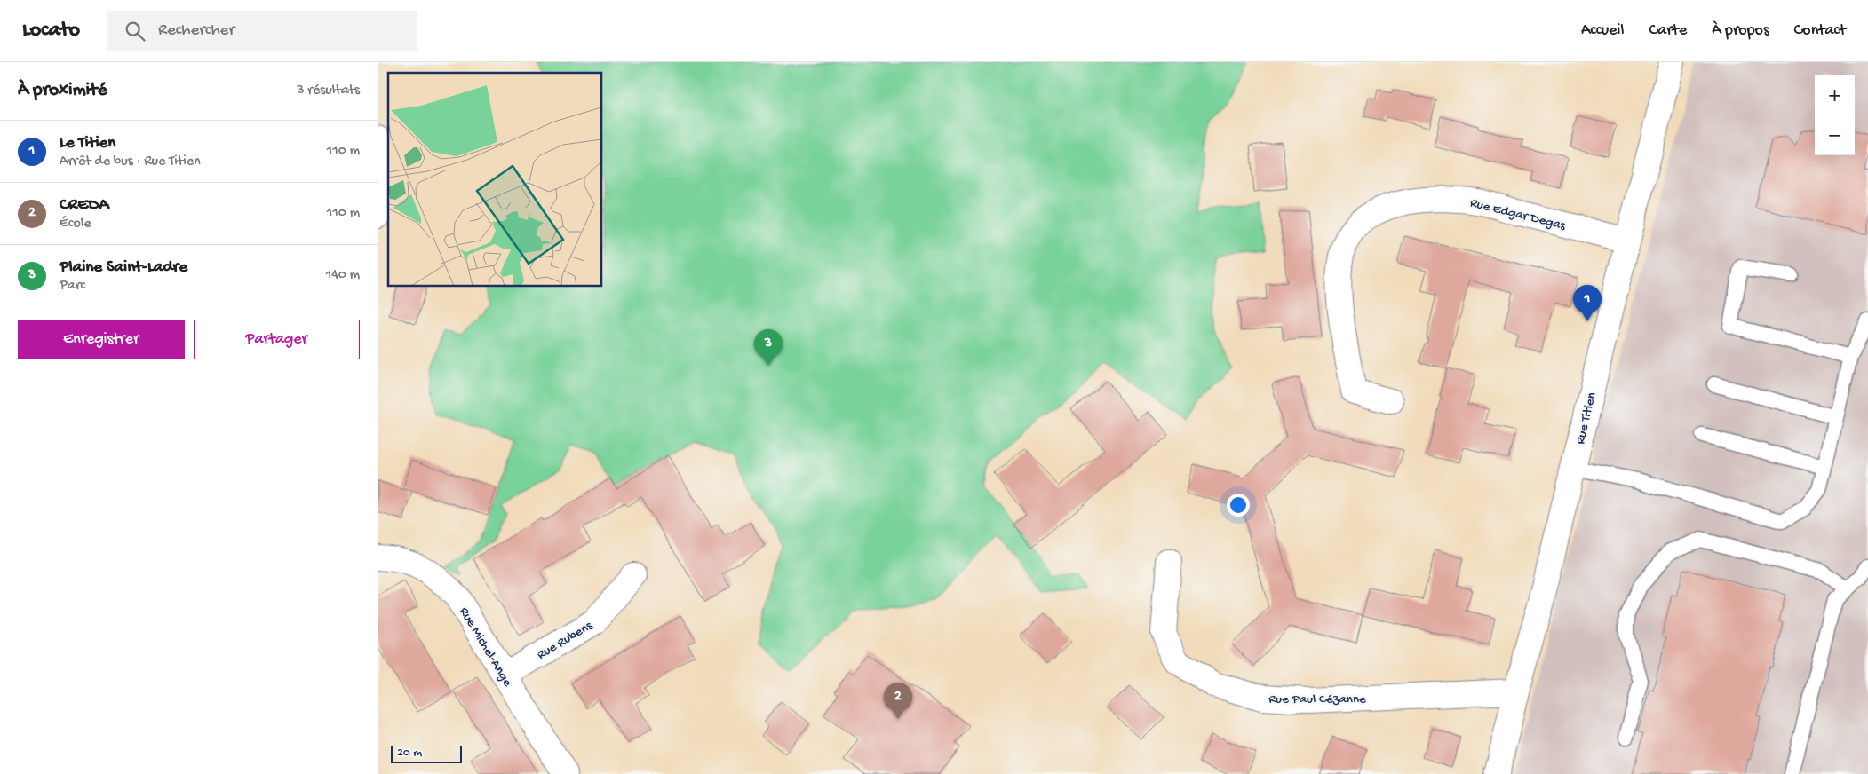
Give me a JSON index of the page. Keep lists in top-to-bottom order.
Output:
{
  "streets": {
    "street": [
      "Rue Edgar Degas",
      "Rue Titien",
      "Rue Rubens",
      "Rue Michel-Ange",
      "Rue Paul Cézanne"
    ]
  },
  "crossings": [
    ["Rue Edgar Degas", "Rue Titien"],
    ["Rue Titien", "Rue Paul Cézanne"],
    ["Rue Rubens", "Rue Michel-Ange"]
  ],
  "scale_bar": "20 m",
  "page": {
    "header": "Locato",
    "search": "Rechercher",
    "nav": [
      "Accueil",
      "Carte",
      "À propos",
      "Contact"
    ],
    "heading": ["À proximité", "3 résultats"],
    "map_buttons": ["+", "−"],
    "list": [
      {
        "mark": "1",
        "name": "Le Titien",
        "note": "Arrêt de bus · Rue Titien",
        "value": "110 m"
      },
      {
        "mark": "2",
        "name": "CREDA",
        "note": "École",
        "value": "110 m"
      },
      {
        "mark": "3",
        "name": "Plaine Saint-Ladre",
        "note": "Parc",
        "value": "140 m"
      }
    ],
    "pins": ["1", "3", "2"],
    "buttons": ["Enregistrer", "Partager"],
    "scale": "20 m"
  }
}
